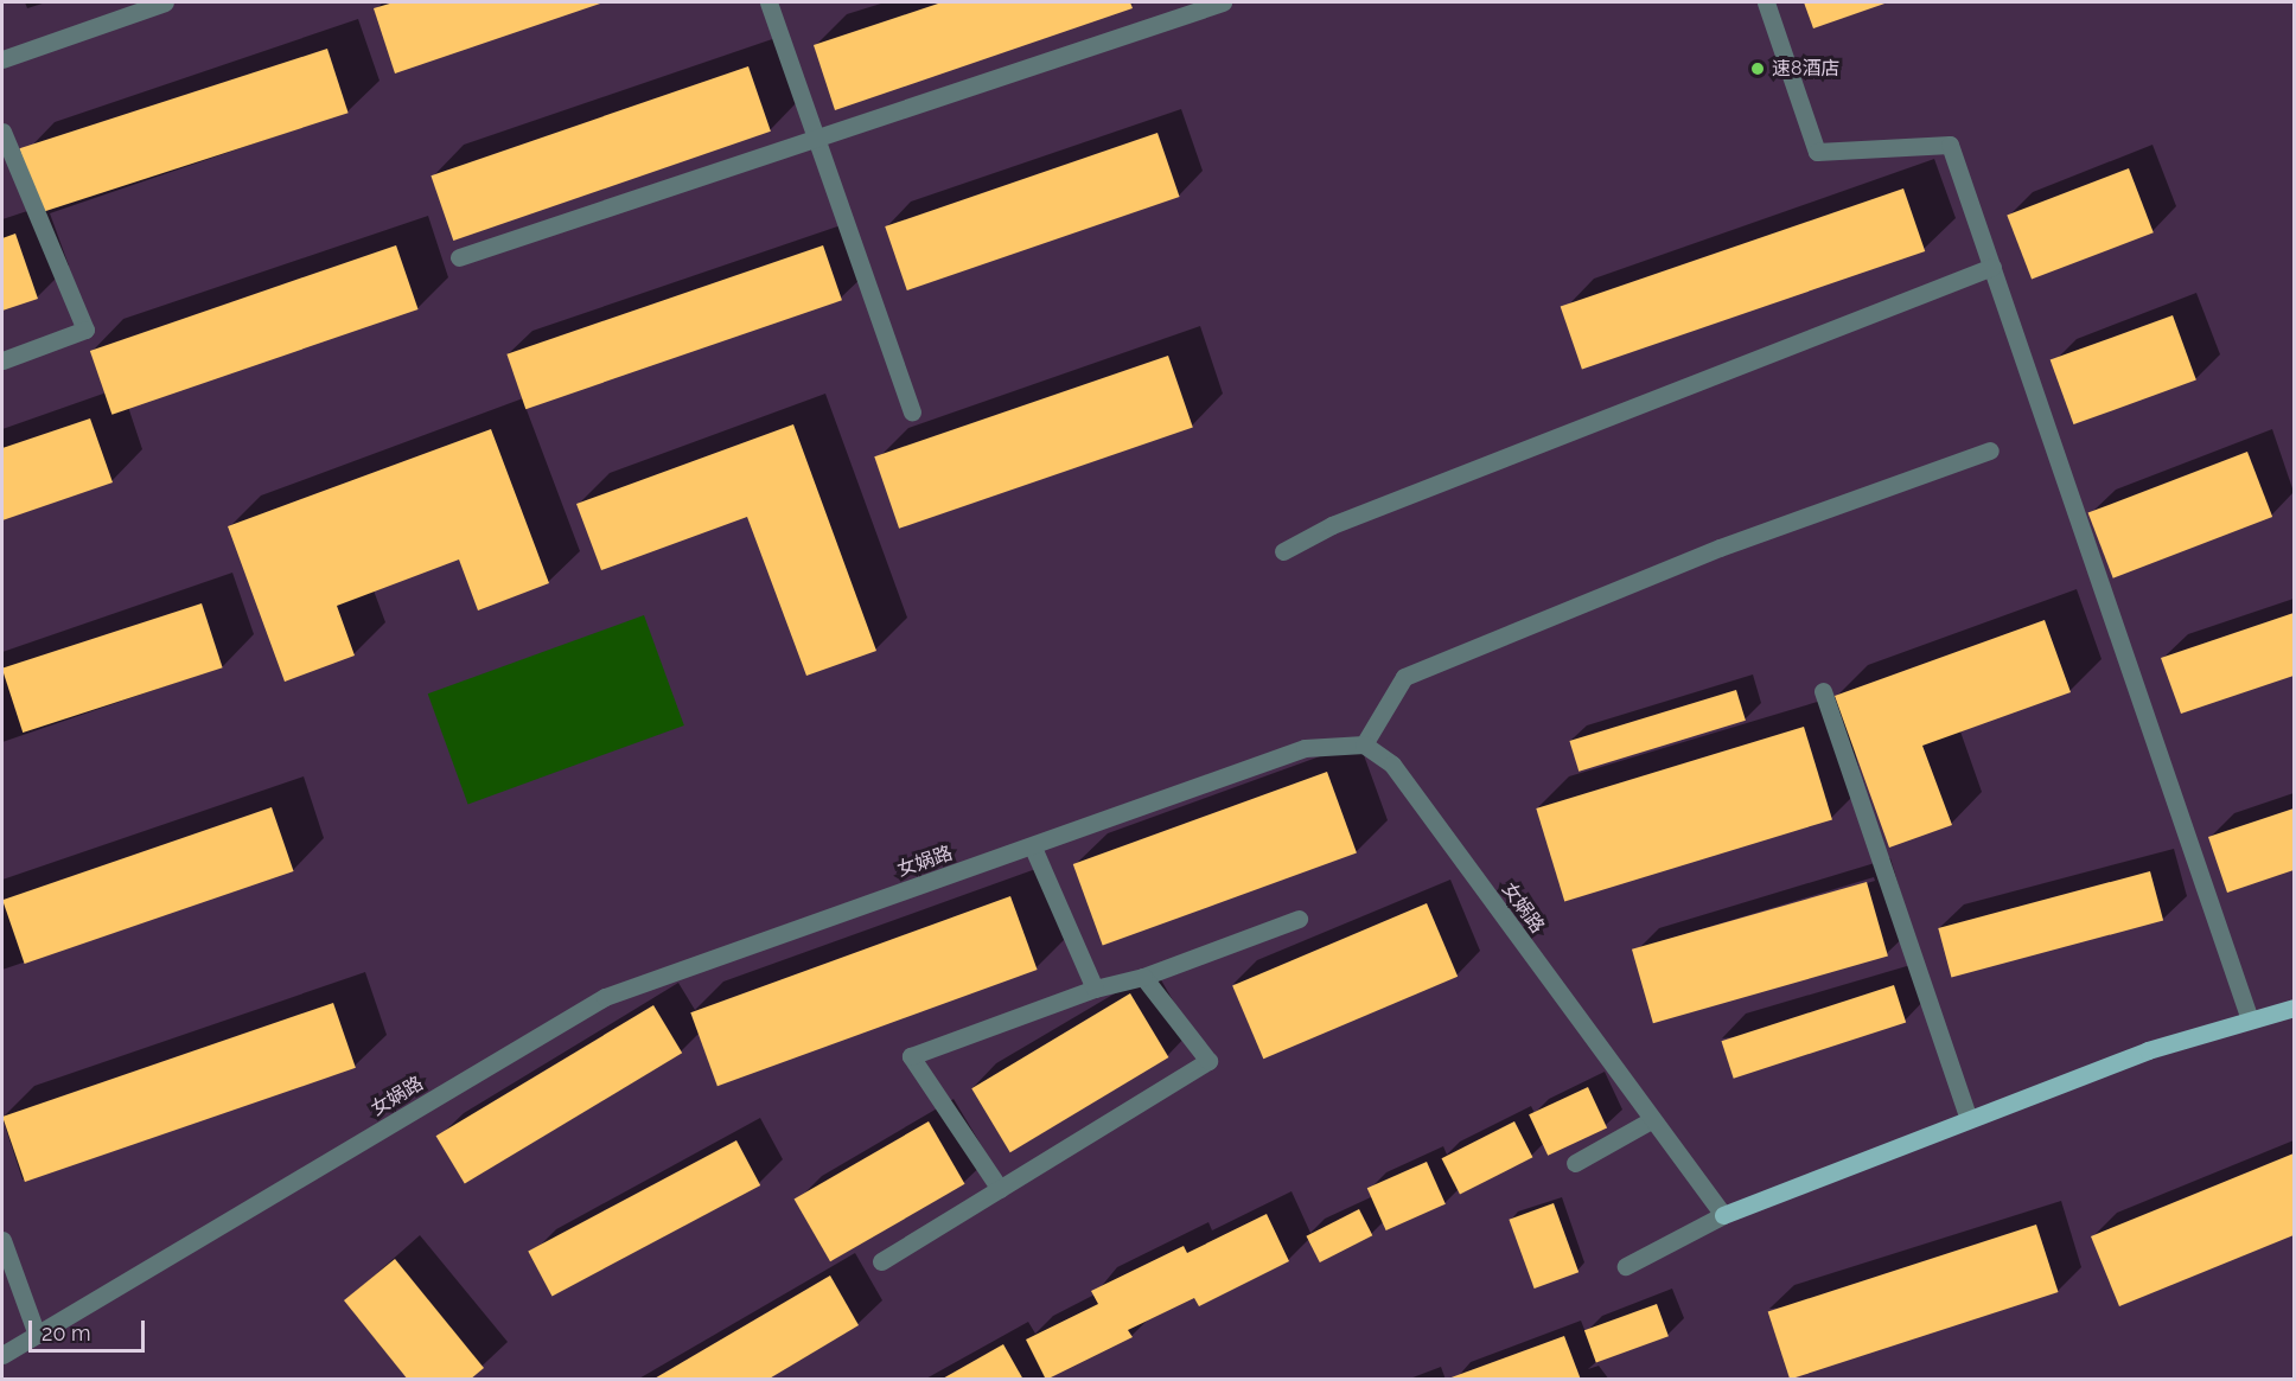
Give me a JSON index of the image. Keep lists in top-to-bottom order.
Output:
{
  "streets": {
    "street": ["女娲路"]
  },
  "places": ["速8酒店"],
  "scale_bar": "20 m"
}
